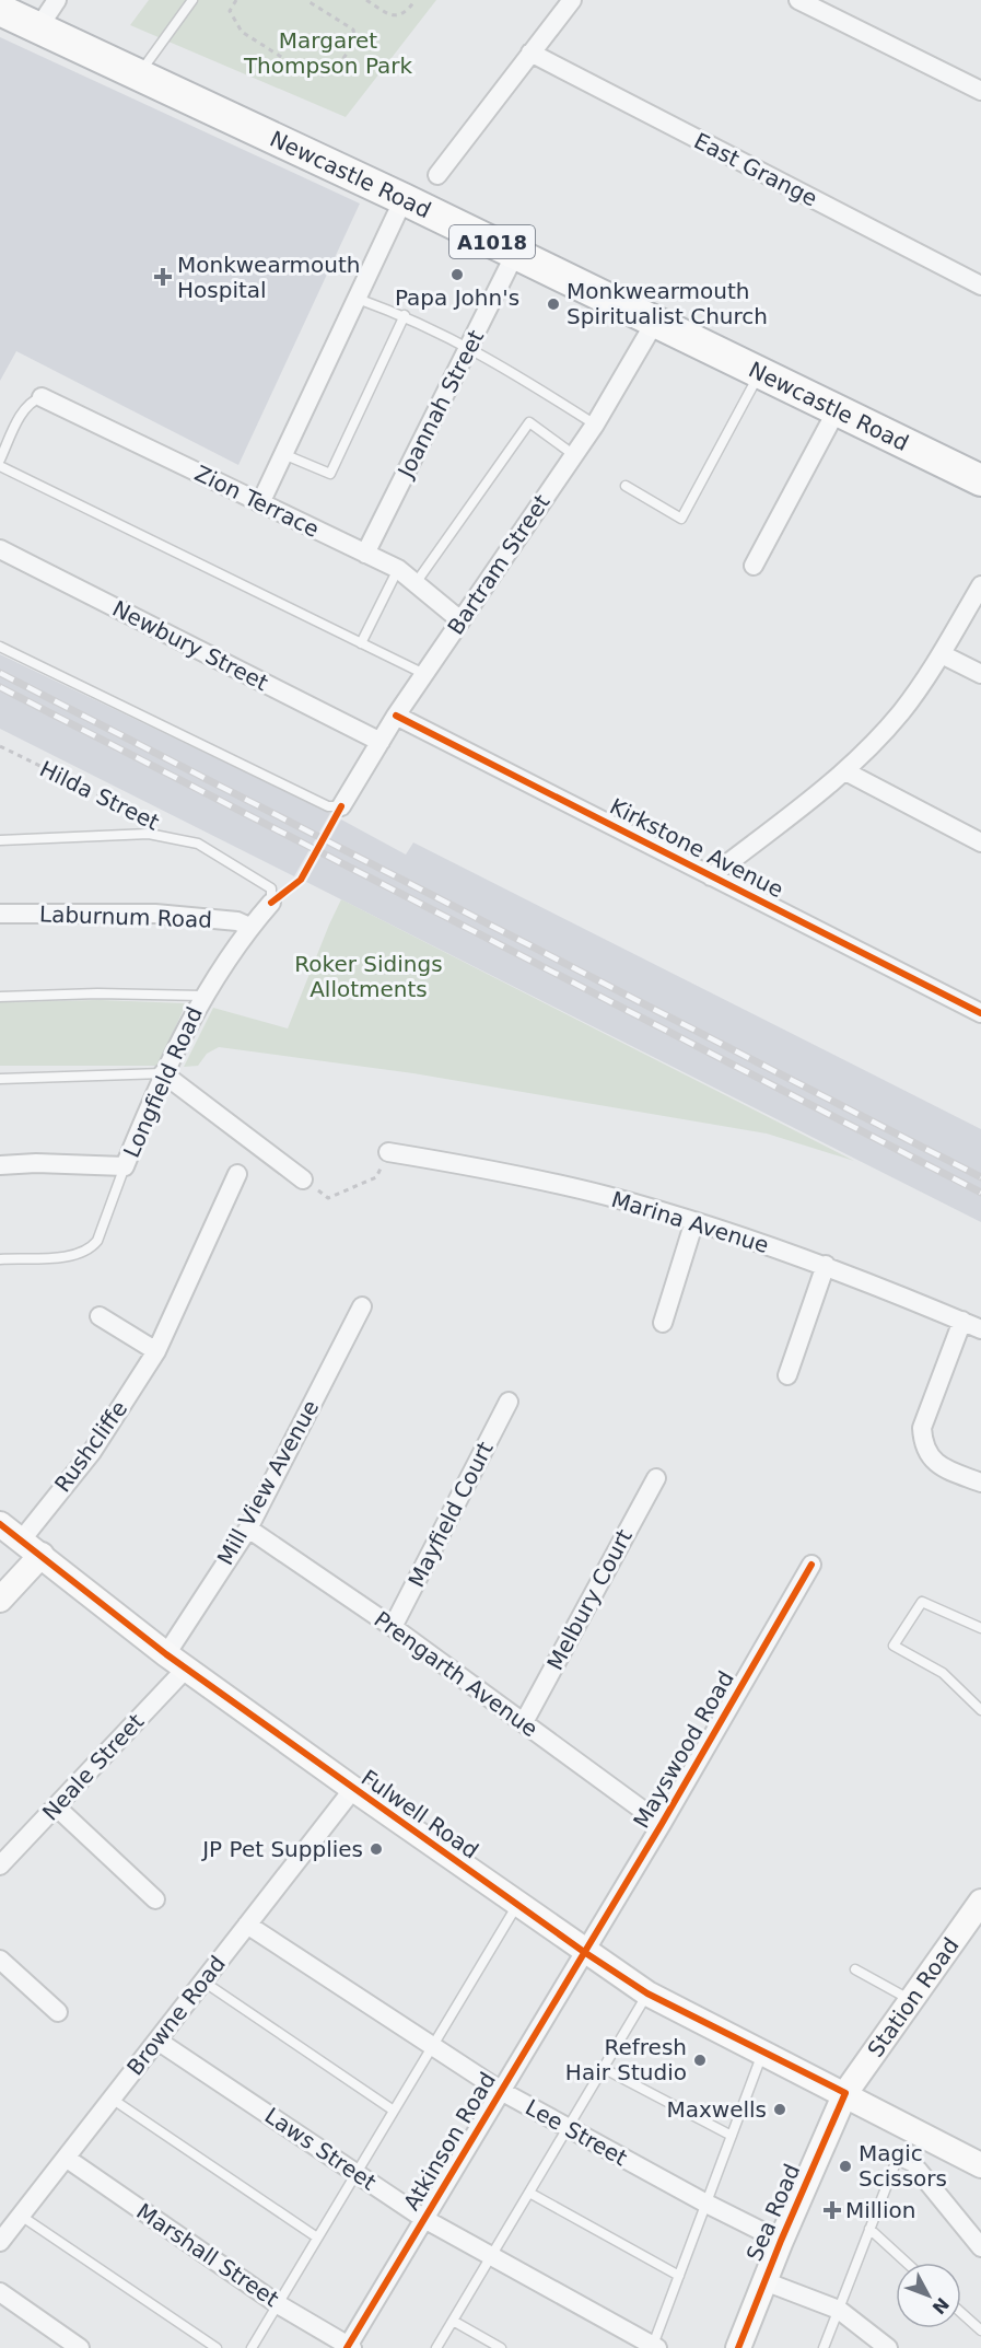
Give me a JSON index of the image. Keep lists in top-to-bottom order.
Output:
{
  "streets": {
    "highway": ["Newcastle Road", "A1018"],
    "street": [
      "East Grange",
      "Joannah Street",
      "Zion Terrace",
      "Bartram Street",
      "Newbury Street",
      "Kirkstone Avenue",
      "Laburnum Road",
      "Longfield Road",
      "Marina Avenue",
      "Rushcliffe",
      "Mill View Avenue",
      "Mayfield Court",
      "Melbury Court",
      "Prengarth Avenue",
      "Mayswood Road",
      "Neale Street",
      "Fulwell Road",
      "Station Road",
      "Browne Road",
      "Lee Street",
      "Atkinson Road",
      "Laws Street",
      "Sea Road",
      "Marshall Street"
    ],
    "path": ["Hilda Street"]
  },
  "crossings": [
    ["Newcastle Road", "Joannah Street"],
    ["Newcastle Road", "Bartram Street"],
    ["Joannah Street", "Zion Terrace"],
    ["Zion Terrace", "Bartram Street"],
    ["Bartram Street", "Newbury Street"],
    ["Bartram Street", "Kirkstone Avenue"],
    ["Laburnum Road", "Longfield Road"],
    ["Rushcliffe", "Fulwell Road"],
    ["Mill View Avenue", "Prengarth Avenue"],
    ["Mill View Avenue", "Neale Street"],
    ["Mill View Avenue", "Fulwell Road"],
    ["Mayfield Court", "Prengarth Avenue"],
    ["Melbury Court", "Prengarth Avenue"],
    ["Prengarth Avenue", "Mayswood Road"],
    ["Mayswood Road", "Fulwell Road"],
    ["Mayswood Road", "Atkinson Road"],
    ["Neale Street", "Fulwell Road"],
    ["Fulwell Road", "Station Road"],
    ["Fulwell Road", "Browne Road"],
    ["Fulwell Road", "Atkinson Road"],
    ["Fulwell Road", "Sea Road"],
    ["Station Road", "Sea Road"],
    ["Browne Road", "Lee Street"],
    ["Browne Road", "Laws Street"],
    ["Browne Road", "Marshall Street"],
    ["Lee Street", "Atkinson Road"],
    ["Lee Street", "Sea Road"],
    ["Atkinson Road", "Laws Street"],
    ["Atkinson Road", "Marshall Street"]
  ],
  "parks": ["Margaret Thompson Park", "Roker Sidings Allotments"],
  "places": {
    "other": [
      "Papa John's",
      "Monkwearmouth Spiritualist Church",
      "JP Pet Supplies",
      "Refresh Hair Studio",
      "Maxwells",
      "Magic Scissors"
    ],
    "health": ["Monkwearmouth Hospital", "Million"]
  },
  "north": "bottom right"
}
